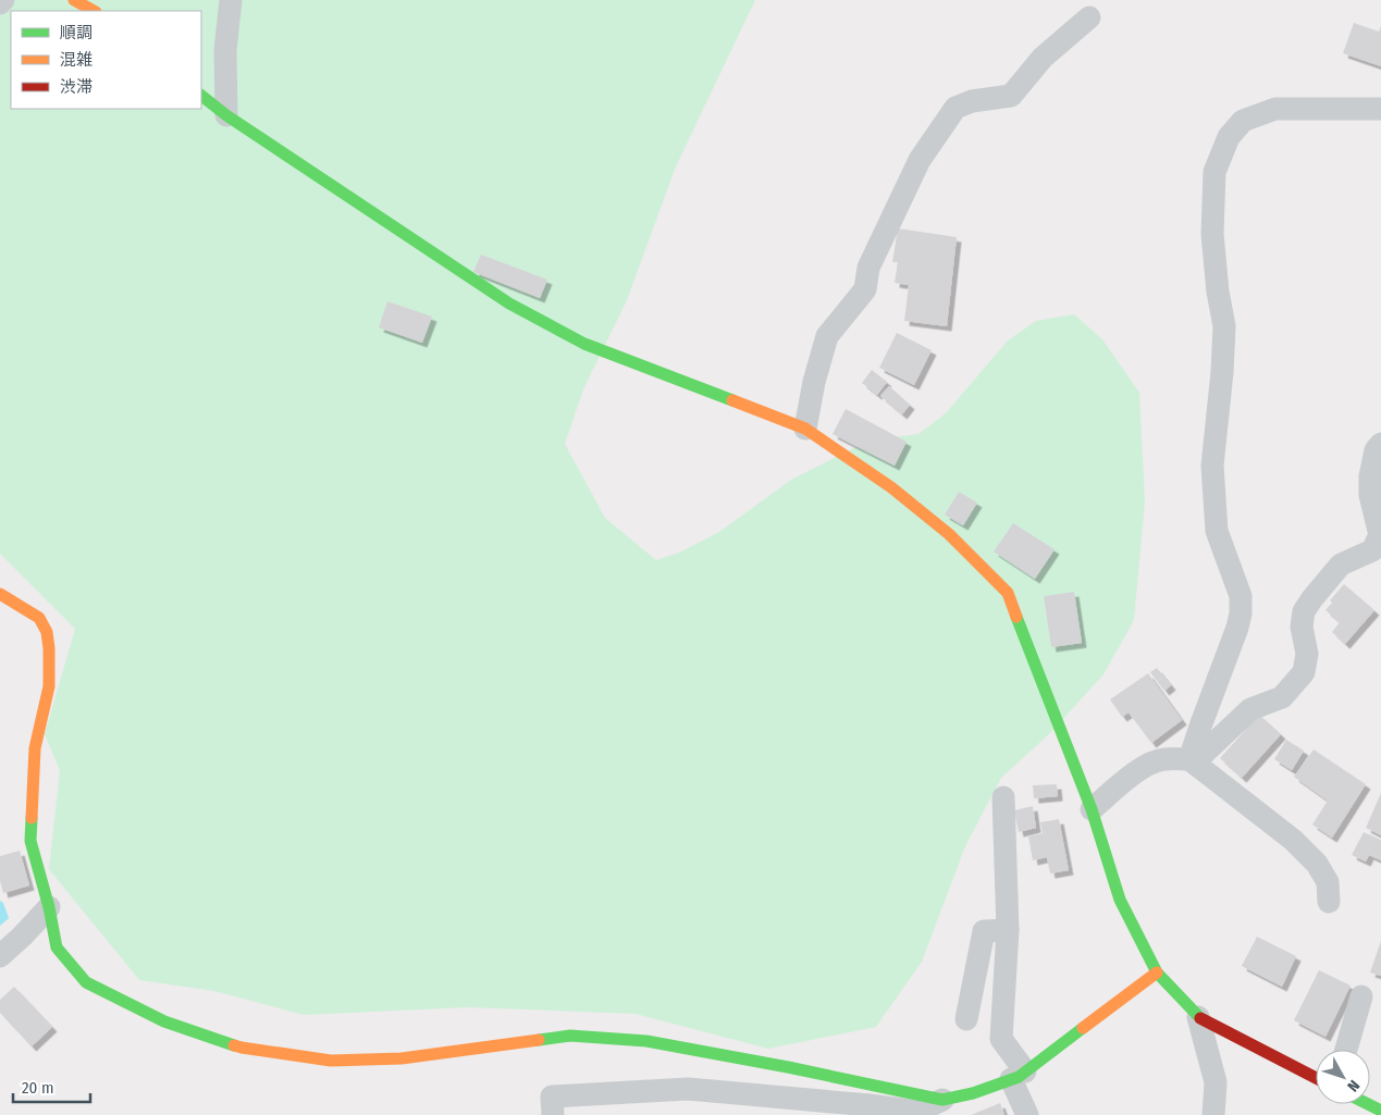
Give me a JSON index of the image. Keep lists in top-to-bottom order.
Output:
{
  "legend": ["順調", "混雑", "渋滞"],
  "scale_bar": "20 m",
  "north": "bottom right"
}
